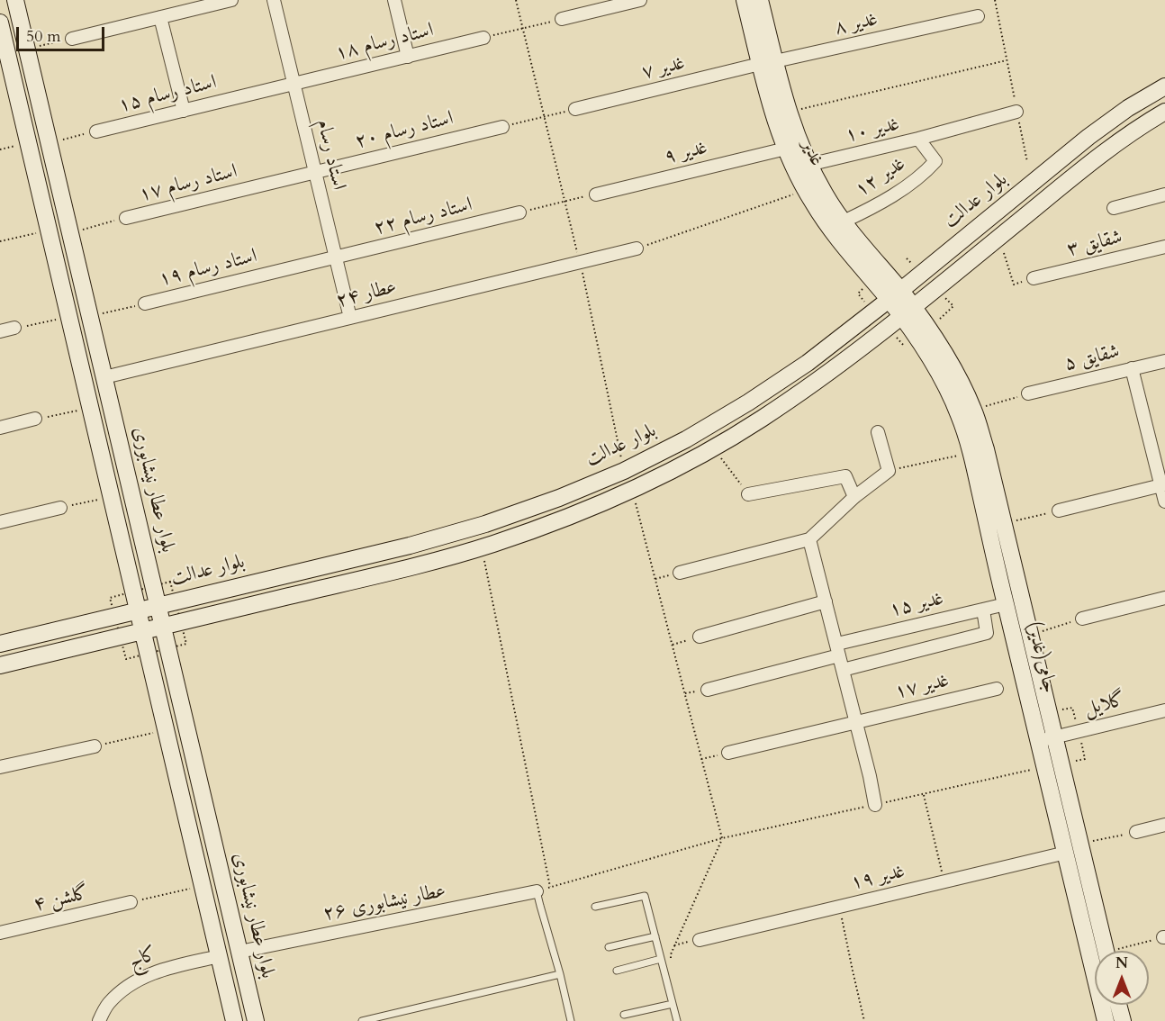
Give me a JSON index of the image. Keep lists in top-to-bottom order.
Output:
{
  "streets": {
    "street": [
      "غدیر ۸",
      "استاد رسام ۱۸",
      "غدیر ۷",
      "استاد رسام ۱۵",
      "استاد رسام ۲۰",
      "غدیر ۱۰",
      "غدیر ۹",
      "غدیر",
      "استاد رسام",
      "غدیر ۱۲",
      "استاد رسام ۱۷",
      "بلوار عدالت",
      "استاد رسام ۲۲",
      "شقایق ۳",
      "استاد رسام ۱۹",
      "عطار ۲۴",
      "شقایق ۵",
      "بلوار عطار نیشابوری",
      "غدیر ۱۵",
      "جامی(غدیر)",
      "غدیر ۱۷",
      "گلایل",
      "غدیر ۱۹",
      "گلشن ۴",
      "عطار نیشابوری ۲۶",
      "کاج"
    ]
  },
  "crossings": [
    ["غدیر ۸", "غدیر ۷"],
    ["غدیر ۸", "غدیر"],
    ["استاد رسام ۱۸", "استاد رسام ۱۵"],
    ["استاد رسام ۱۸", "استاد رسام"],
    ["غدیر ۷", "غدیر"],
    ["استاد رسام ۱۵", "استاد رسام"],
    ["استاد رسام ۱۵", "بلوار عطار نیشابوری"],
    ["استاد رسام ۲۰", "استاد رسام"],
    ["استاد رسام ۲۰", "استاد رسام ۱۷"],
    ["غدیر ۱۰", "غدیر"],
    ["غدیر ۱۰", "غدیر ۱۲"],
    ["غدیر ۹", "غدیر"],
    ["غدیر", "غدیر ۱۲"],
    ["غدیر", "بلوار عدالت"],
    ["استاد رسام", "استاد رسام ۱۷"],
    ["استاد رسام", "استاد رسام ۲۲"],
    ["استاد رسام", "استاد رسام ۱۹"],
    ["استاد رسام", "عطار ۲۴"],
    ["استاد رسام ۱۷", "بلوار عطار نیشابوری"],
    ["بلوار عدالت", "بلوار عطار نیشابوری"],
    ["استاد رسام ۲۲", "استاد رسام ۱۹"],
    ["استاد رسام ۱۹", "بلوار عطار نیشابوری"],
    ["عطار ۲۴", "بلوار عطار نیشابوری"],
    ["بلوار عطار نیشابوری", "عطار نیشابوری ۲۶"],
    ["بلوار عطار نیشابوری", "کاج"],
    ["غدیر ۱۵", "جامی(غدیر)"],
    ["جامی(غدیر)", "گلایل"],
    ["جامی(غدیر)", "غدیر ۱۹"]
  ],
  "scale_bar": "50 m",
  "north": "top"
}
